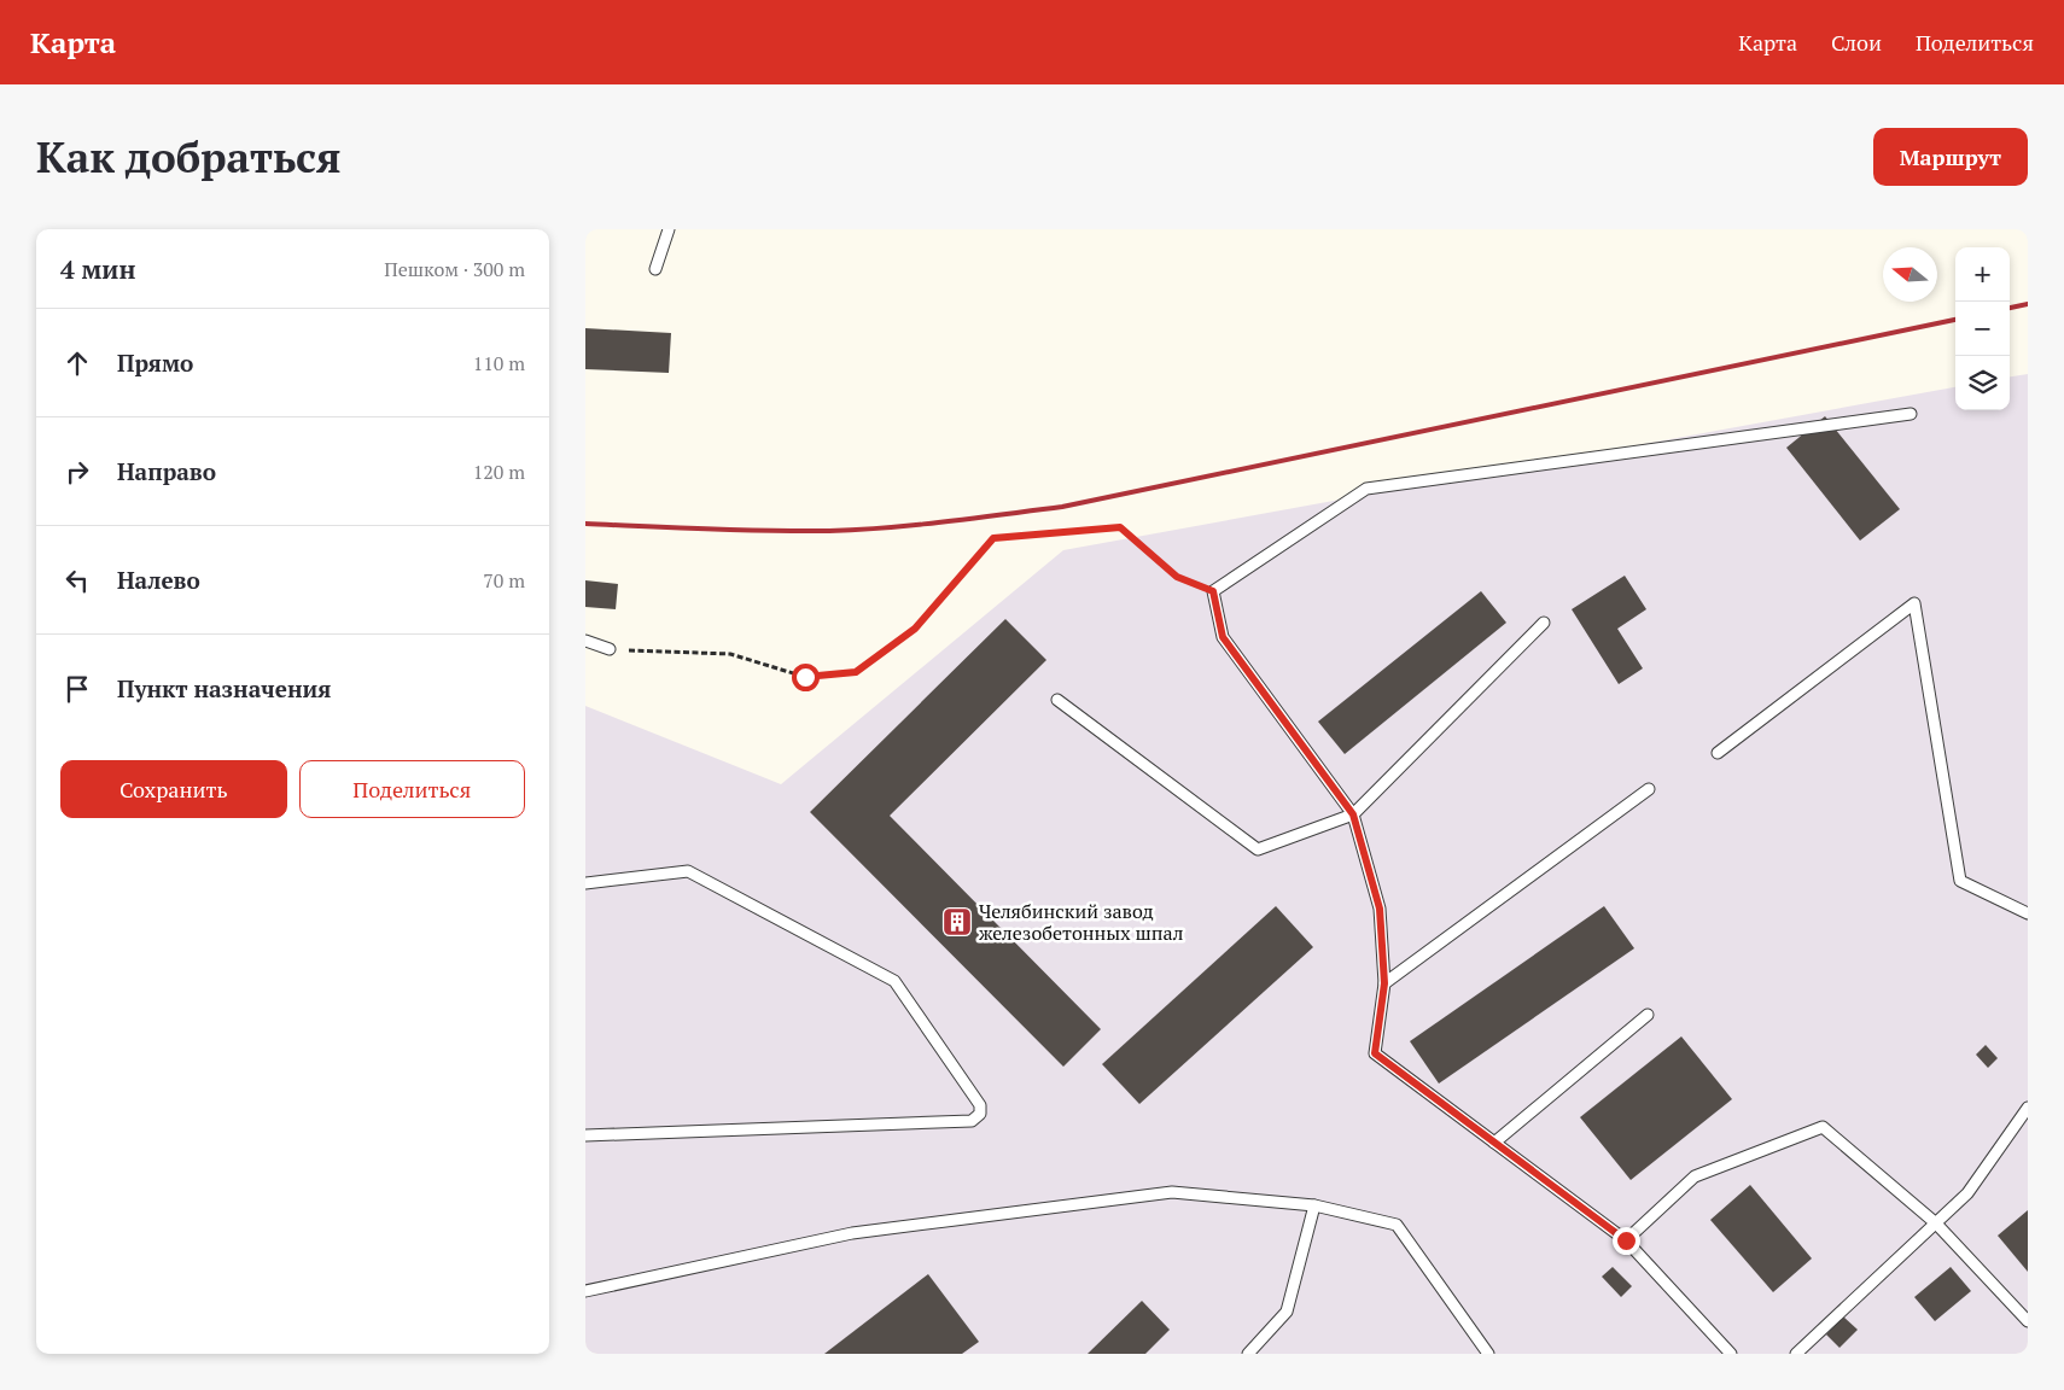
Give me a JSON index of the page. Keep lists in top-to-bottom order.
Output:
{
  "places": {
    "building": ["Челябинский завод железобетонных шпал"]
  },
  "north": "left",
  "page": {
    "header": "Карта",
    "nav": ["Карта", "Слои", "Поделиться"],
    "buttons": [
      "Маршрут",
      ["Сохранить", "Поделиться"]
    ],
    "title": "Как добраться",
    "heading": ["4 мин", "Пешком · 300 m"],
    "map_buttons": ["+", "−"],
    "list": [
      ["Прямо", "110 m"],
      ["Направо", "120 m"],
      ["Налево", "70 m"],
      "Пункт назначения"
    ]
  }
}
